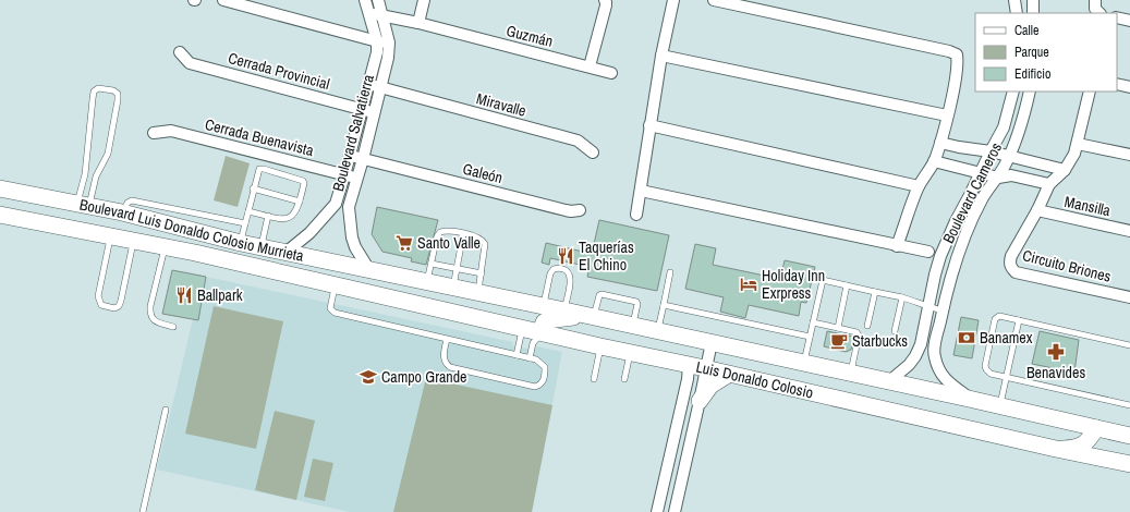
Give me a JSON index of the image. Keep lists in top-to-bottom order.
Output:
{
  "streets": {
    "main road": ["Boulevard Luis Donaldo Colosio Murrieta", "Luis Donaldo Colosio"],
    "street": [
      "Guzmán",
      "Cerrada Provincial",
      "Miravalle",
      "Boulevard Salvatierra",
      "Cerrada Buenavista",
      "Galeón",
      "Boulevard Cameros",
      "Mansilla",
      "Circuito Briones"
    ]
  },
  "crossings": [
    ["Guzmán", "Boulevard Salvatierra"],
    ["Cerrada Provincial", "Boulevard Salvatierra"],
    ["Miravalle", "Boulevard Salvatierra"],
    ["Boulevard Salvatierra", "Cerrada Buenavista"],
    ["Boulevard Salvatierra", "Galeón"],
    ["Boulevard Salvatierra", "Boulevard Luis Donaldo Colosio Murrieta"],
    ["Boulevard Salvatierra", "Luis Donaldo Colosio"],
    ["Boulevard Cameros", "Luis Donaldo Colosio"],
    ["Mansilla", "Circuito Briones"],
    ["Boulevard Luis Donaldo Colosio Murrieta", "Luis Donaldo Colosio"]
  ],
  "places": {
    "supermarket": ["Santo Valle"],
    "restaurant": ["Taquerías El Chino", "Ballpark"],
    "hotel": ["Holiday Inn Exrpress"],
    "bank": ["Banamex"],
    "cafe": ["Starbucks"],
    "pharmacy": ["Benavides"],
    "school or university": ["Campo Grande"]
  },
  "legend": ["Calle", "Parque", "Edificio"]
}
